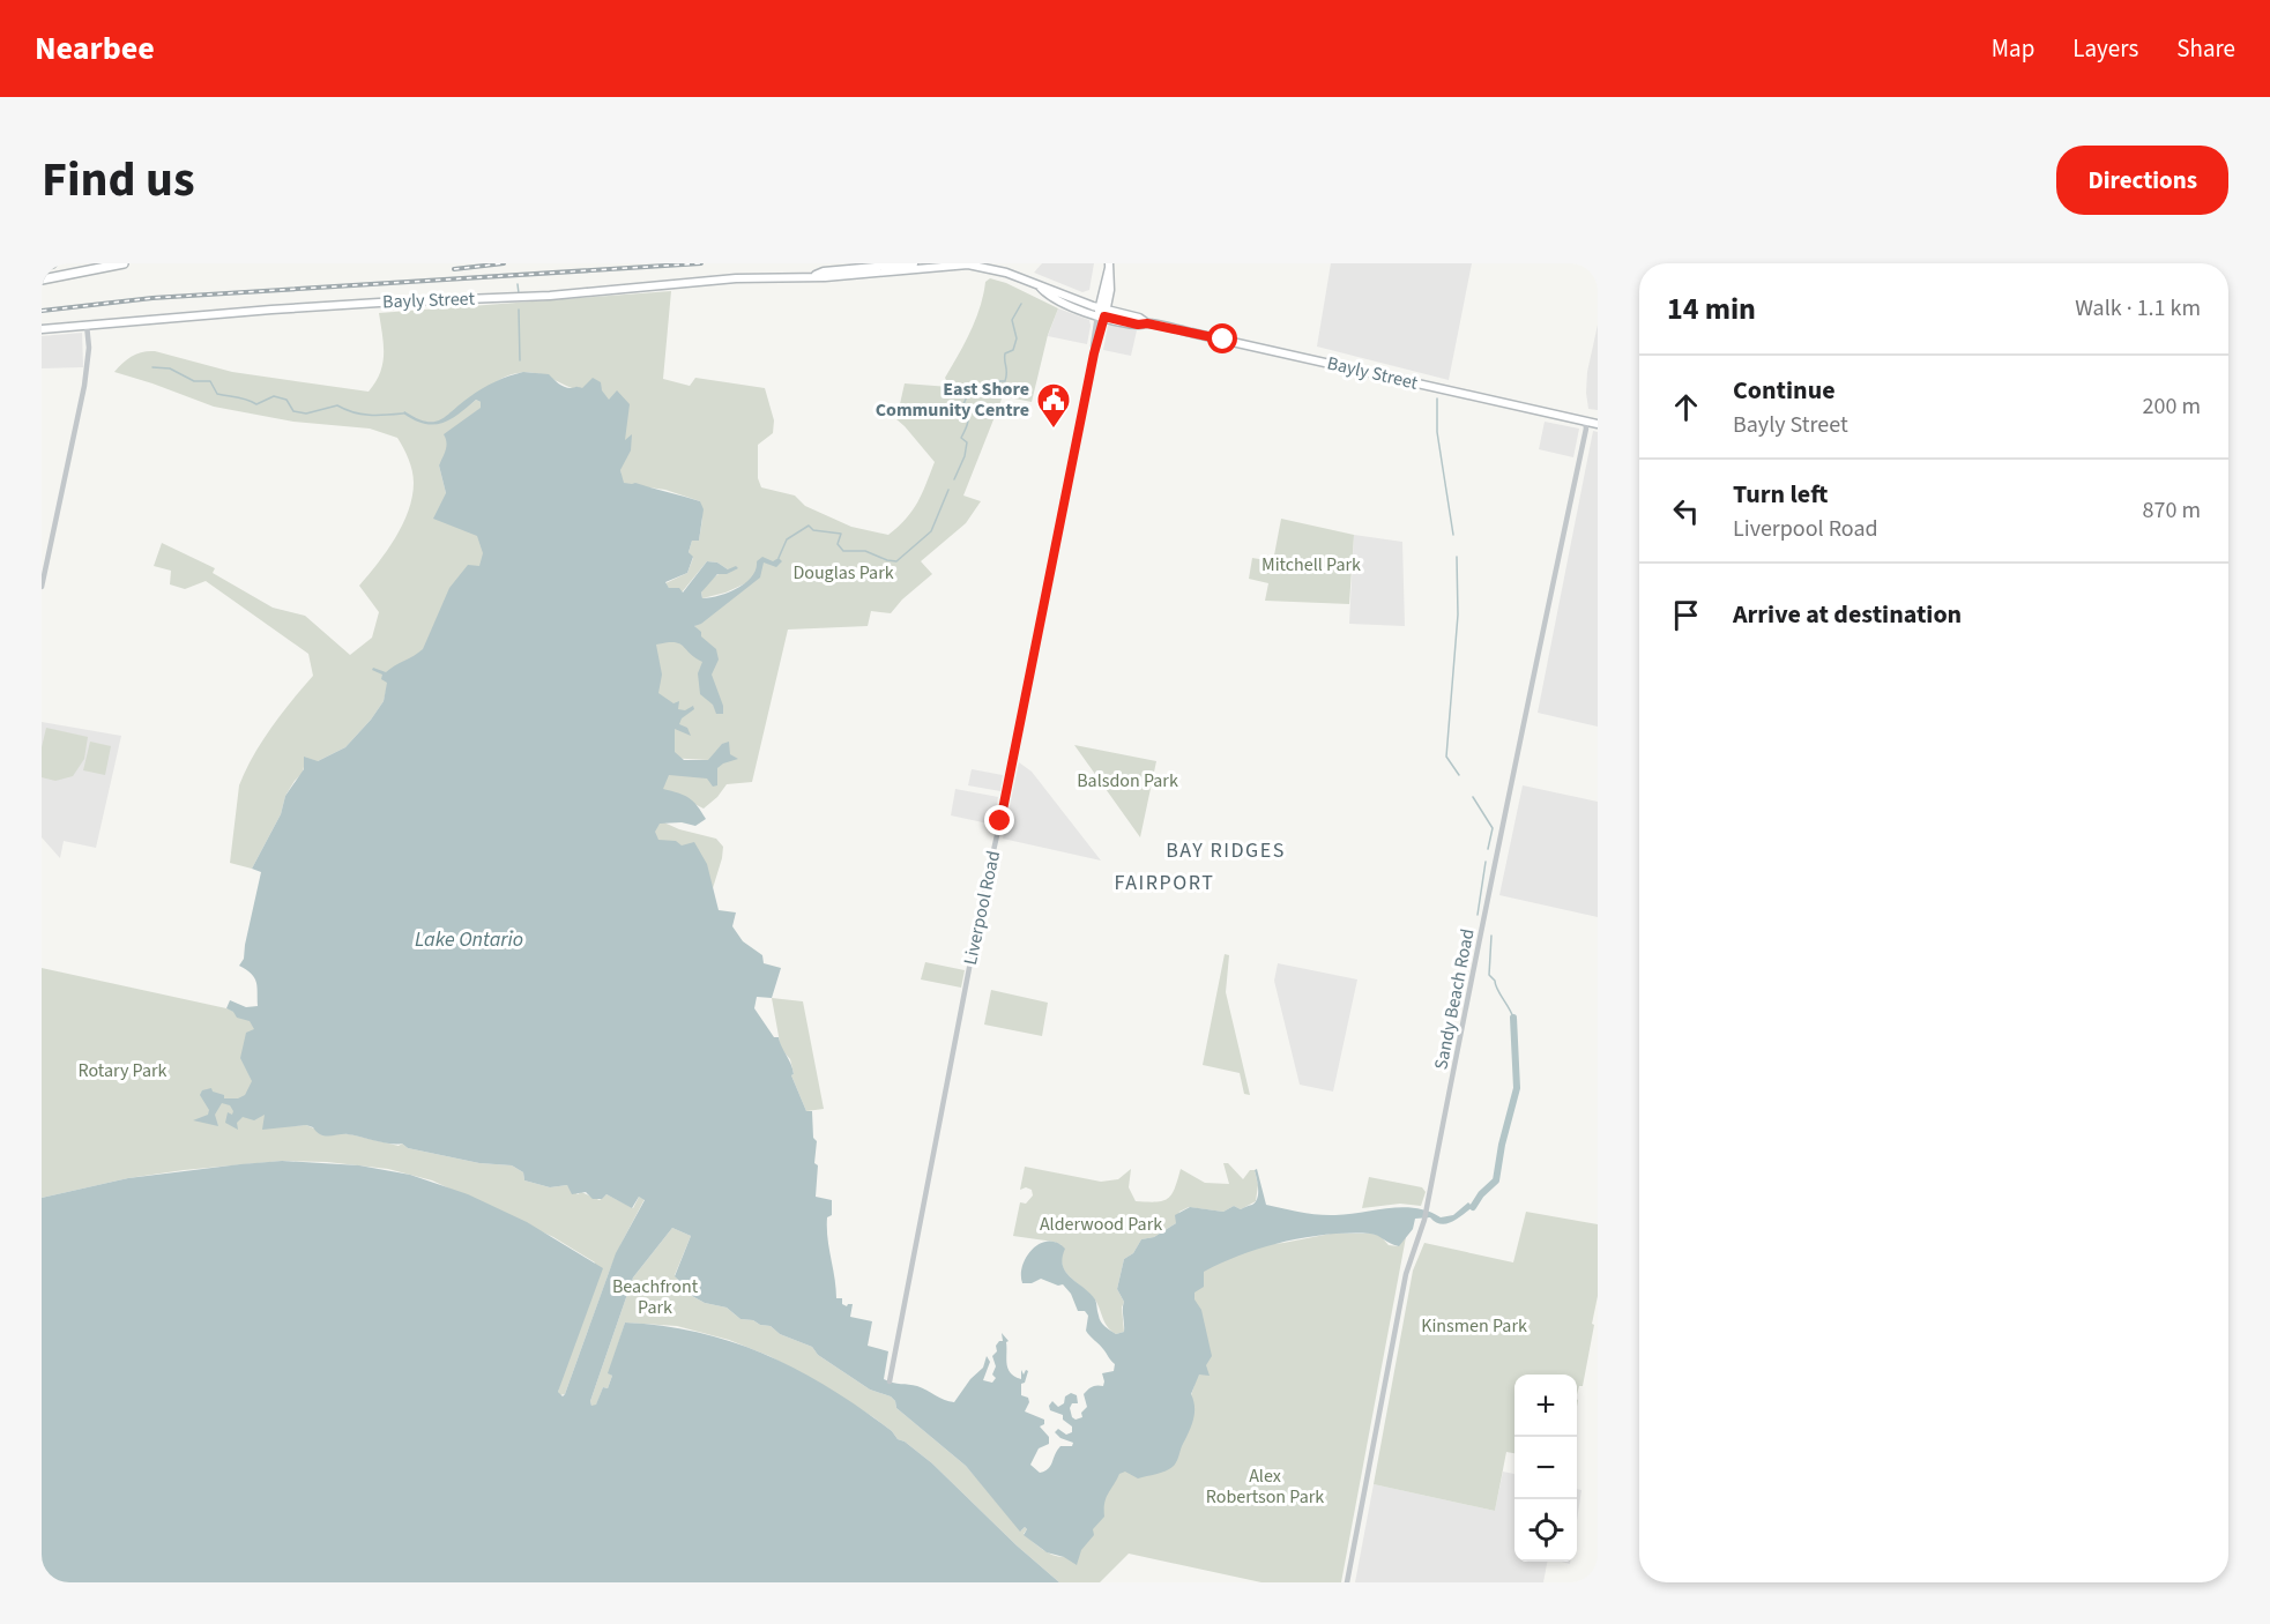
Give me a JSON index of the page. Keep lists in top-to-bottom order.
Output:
{
  "streets": {
    "main road": ["Bayly Street", "Liverpool Road"],
    "street": ["Sandy Beach Road"]
  },
  "crossings": [
    ["Bayly Street", "Liverpool Road"],
    ["Bayly Street", "Sandy Beach Road"]
  ],
  "districts": ["BAY RIDGES", "FAIRPORT"],
  "water": ["Lake Ontario"],
  "parks": [
    "Mitchell Park",
    "Douglas Park",
    "Balsdon Park",
    "Rotary Park",
    "Alderwood Park",
    "Beachfront Park",
    "Kinsmen Park",
    "Alex Robertson Park"
  ],
  "places": {
    "public building": ["East Shore Community Centre"]
  },
  "page": {
    "header": "Nearbee",
    "nav": ["Map", "Layers", "Share"],
    "title": "Find us",
    "buttons": "Directions",
    "heading": ["14 min", "Walk · 1.1 km"],
    "list": [
      ["Continue", "Bayly Street", "200 m"],
      ["Turn left", "Liverpool Road", "870 m"],
      "Arrive at destination"
    ],
    "map_buttons": ["+", "−"]
  }
}
